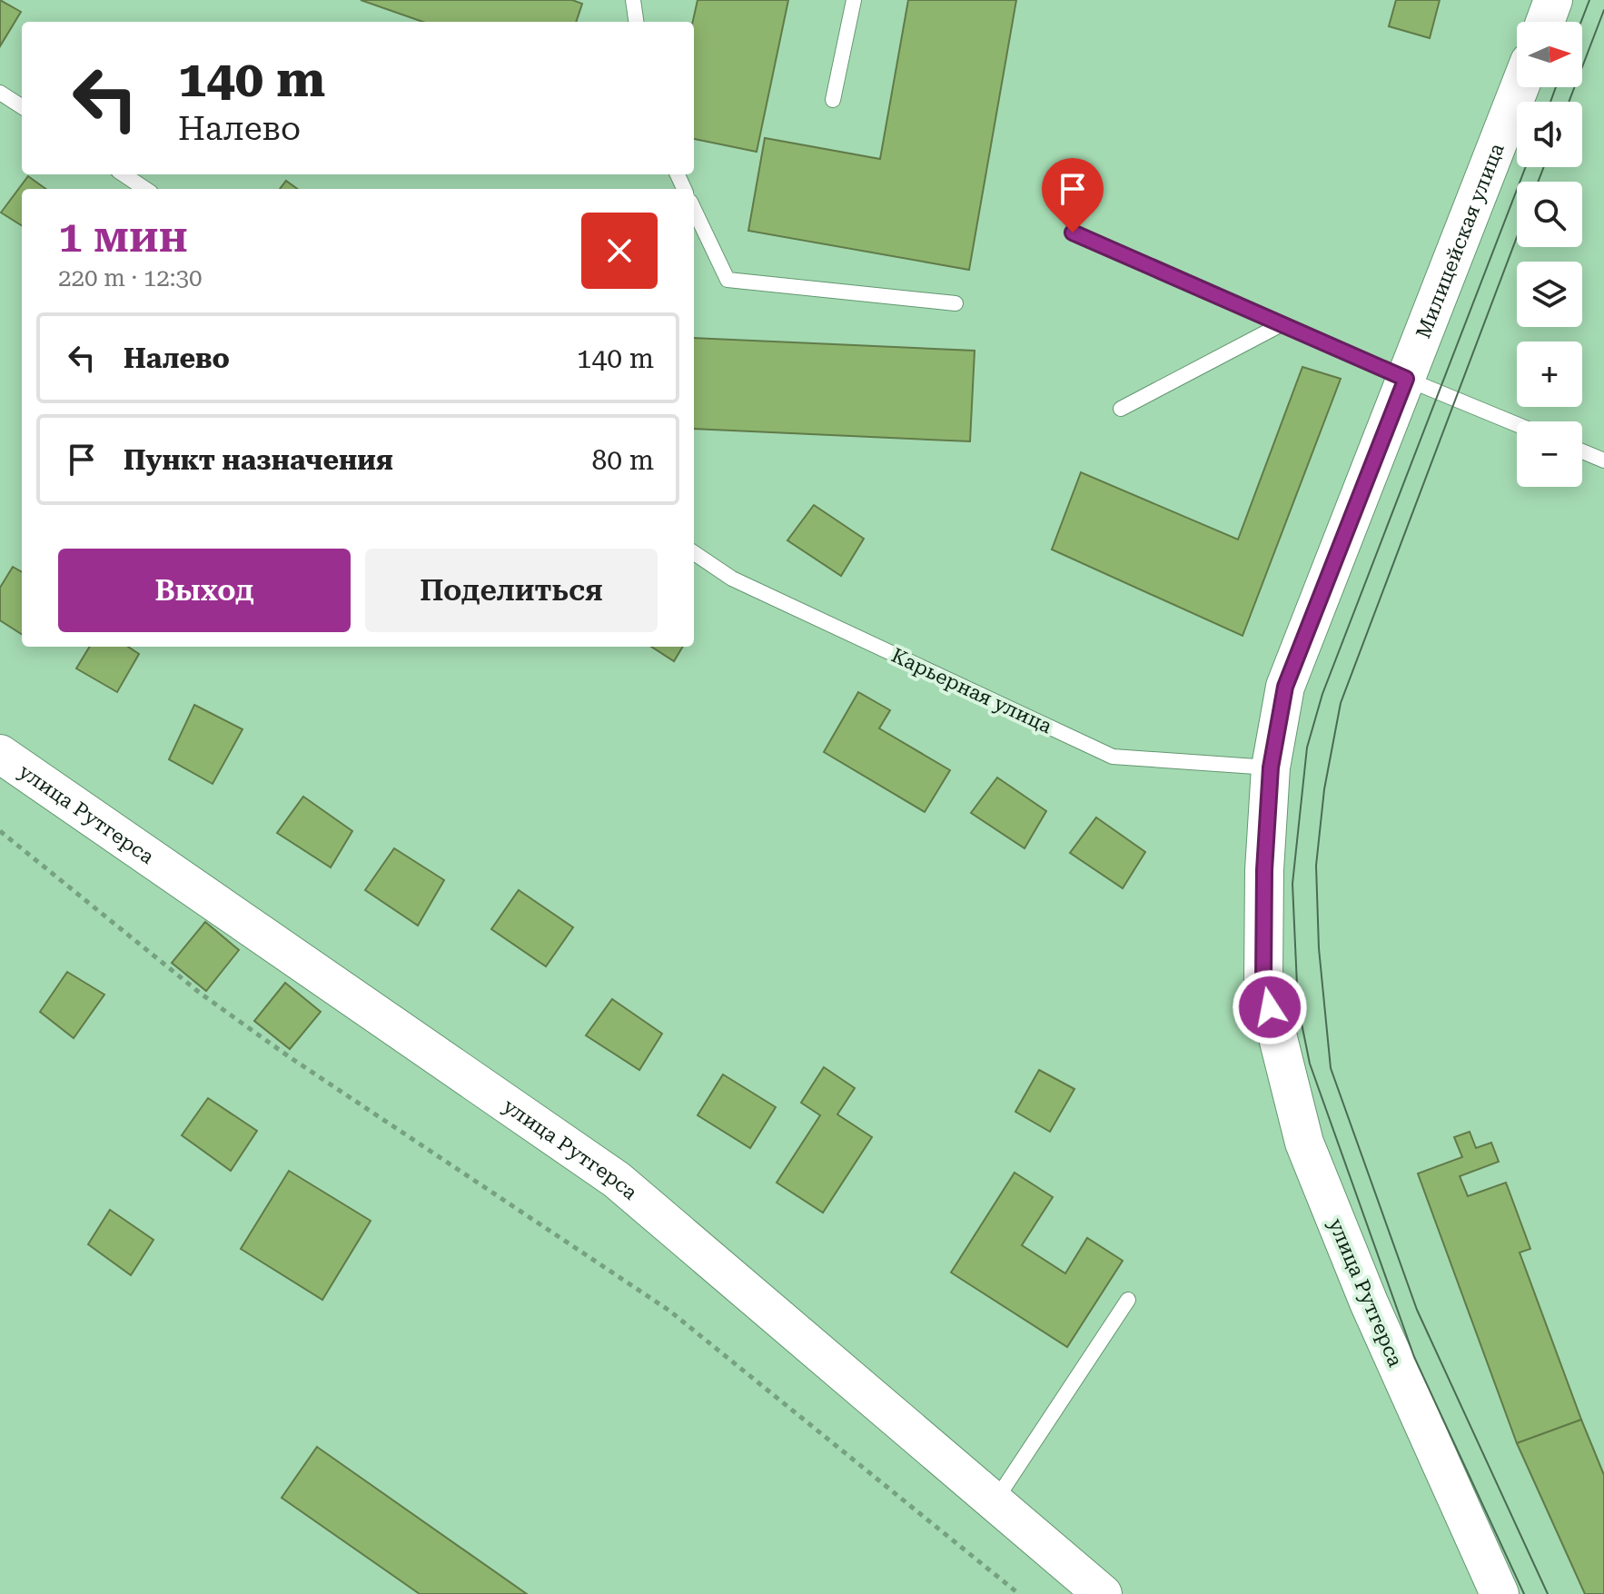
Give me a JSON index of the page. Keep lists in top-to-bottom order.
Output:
{
  "streets": {
    "main road": ["Милицейская улица", "улица Рутгерса"],
    "lane": ["Карьерная улица"]
  },
  "crossings": [
    ["Милицейская улица", "Карьерная улица"],
    ["Милицейская улица", "улица Рутгерса"]
  ],
  "north": "right",
  "page": {
    "map_buttons": ["+", "−"],
    "turn": ["140 m", "Налево"],
    "heading": ["1 мин", "220 m · 12:30"],
    "list": [
      {
        "name": "Налево",
        "value": "140 m"
      },
      {
        "name": "Пункт назначения",
        "value": "80 m"
      }
    ],
    "buttons": ["Выход", "Поделиться"]
  }
}
